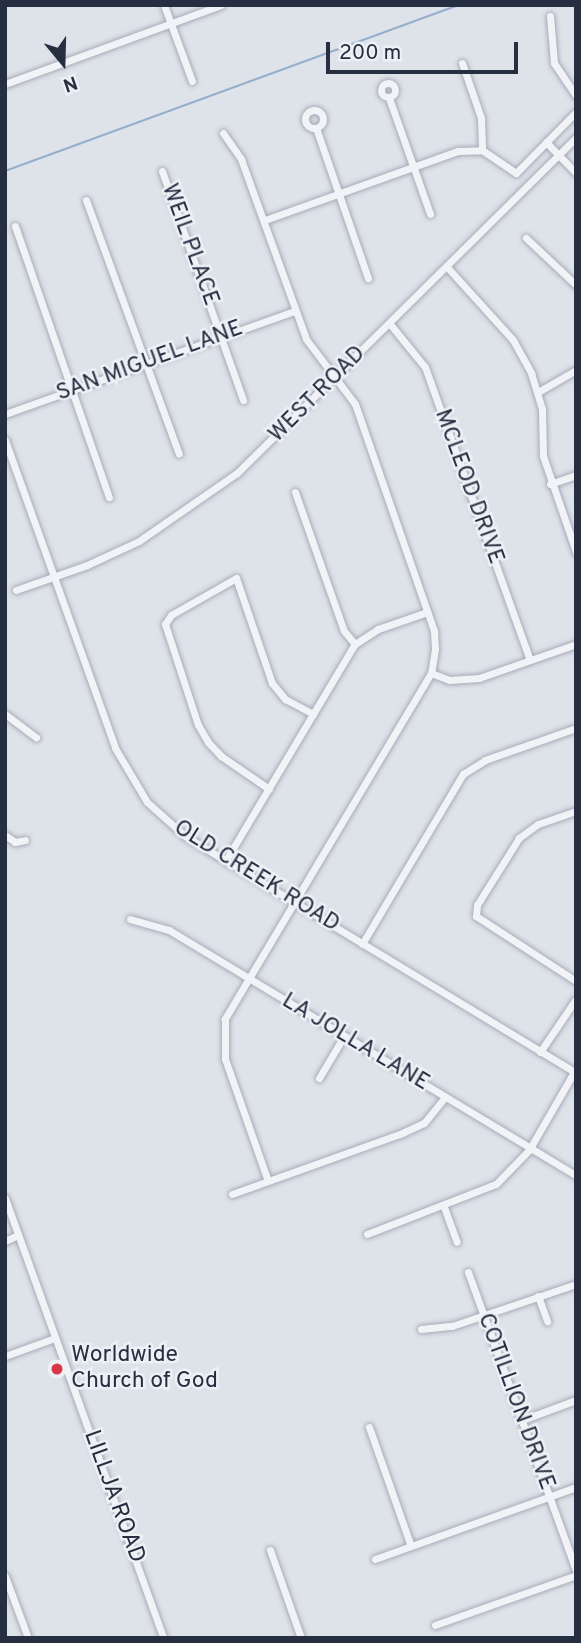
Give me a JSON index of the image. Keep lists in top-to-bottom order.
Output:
{
  "streets": {
    "street": [
      "WEIL PLACE",
      "SAN MIGUEL LANE",
      "WEST ROAD",
      "MCLEOD DRIVE",
      "OLD CREEK ROAD",
      "LA JOLLA LANE",
      "COTILLION DRIVE",
      "LILLJA ROAD"
    ]
  },
  "crossings": [
    ["WEIL PLACE", "SAN MIGUEL LANE"],
    ["WEST ROAD", "MCLEOD DRIVE"],
    ["WEST ROAD", "OLD CREEK ROAD"]
  ],
  "places": ["Worldwide Church of God"],
  "scale_bar": "200 m",
  "north": "bottom"
}
